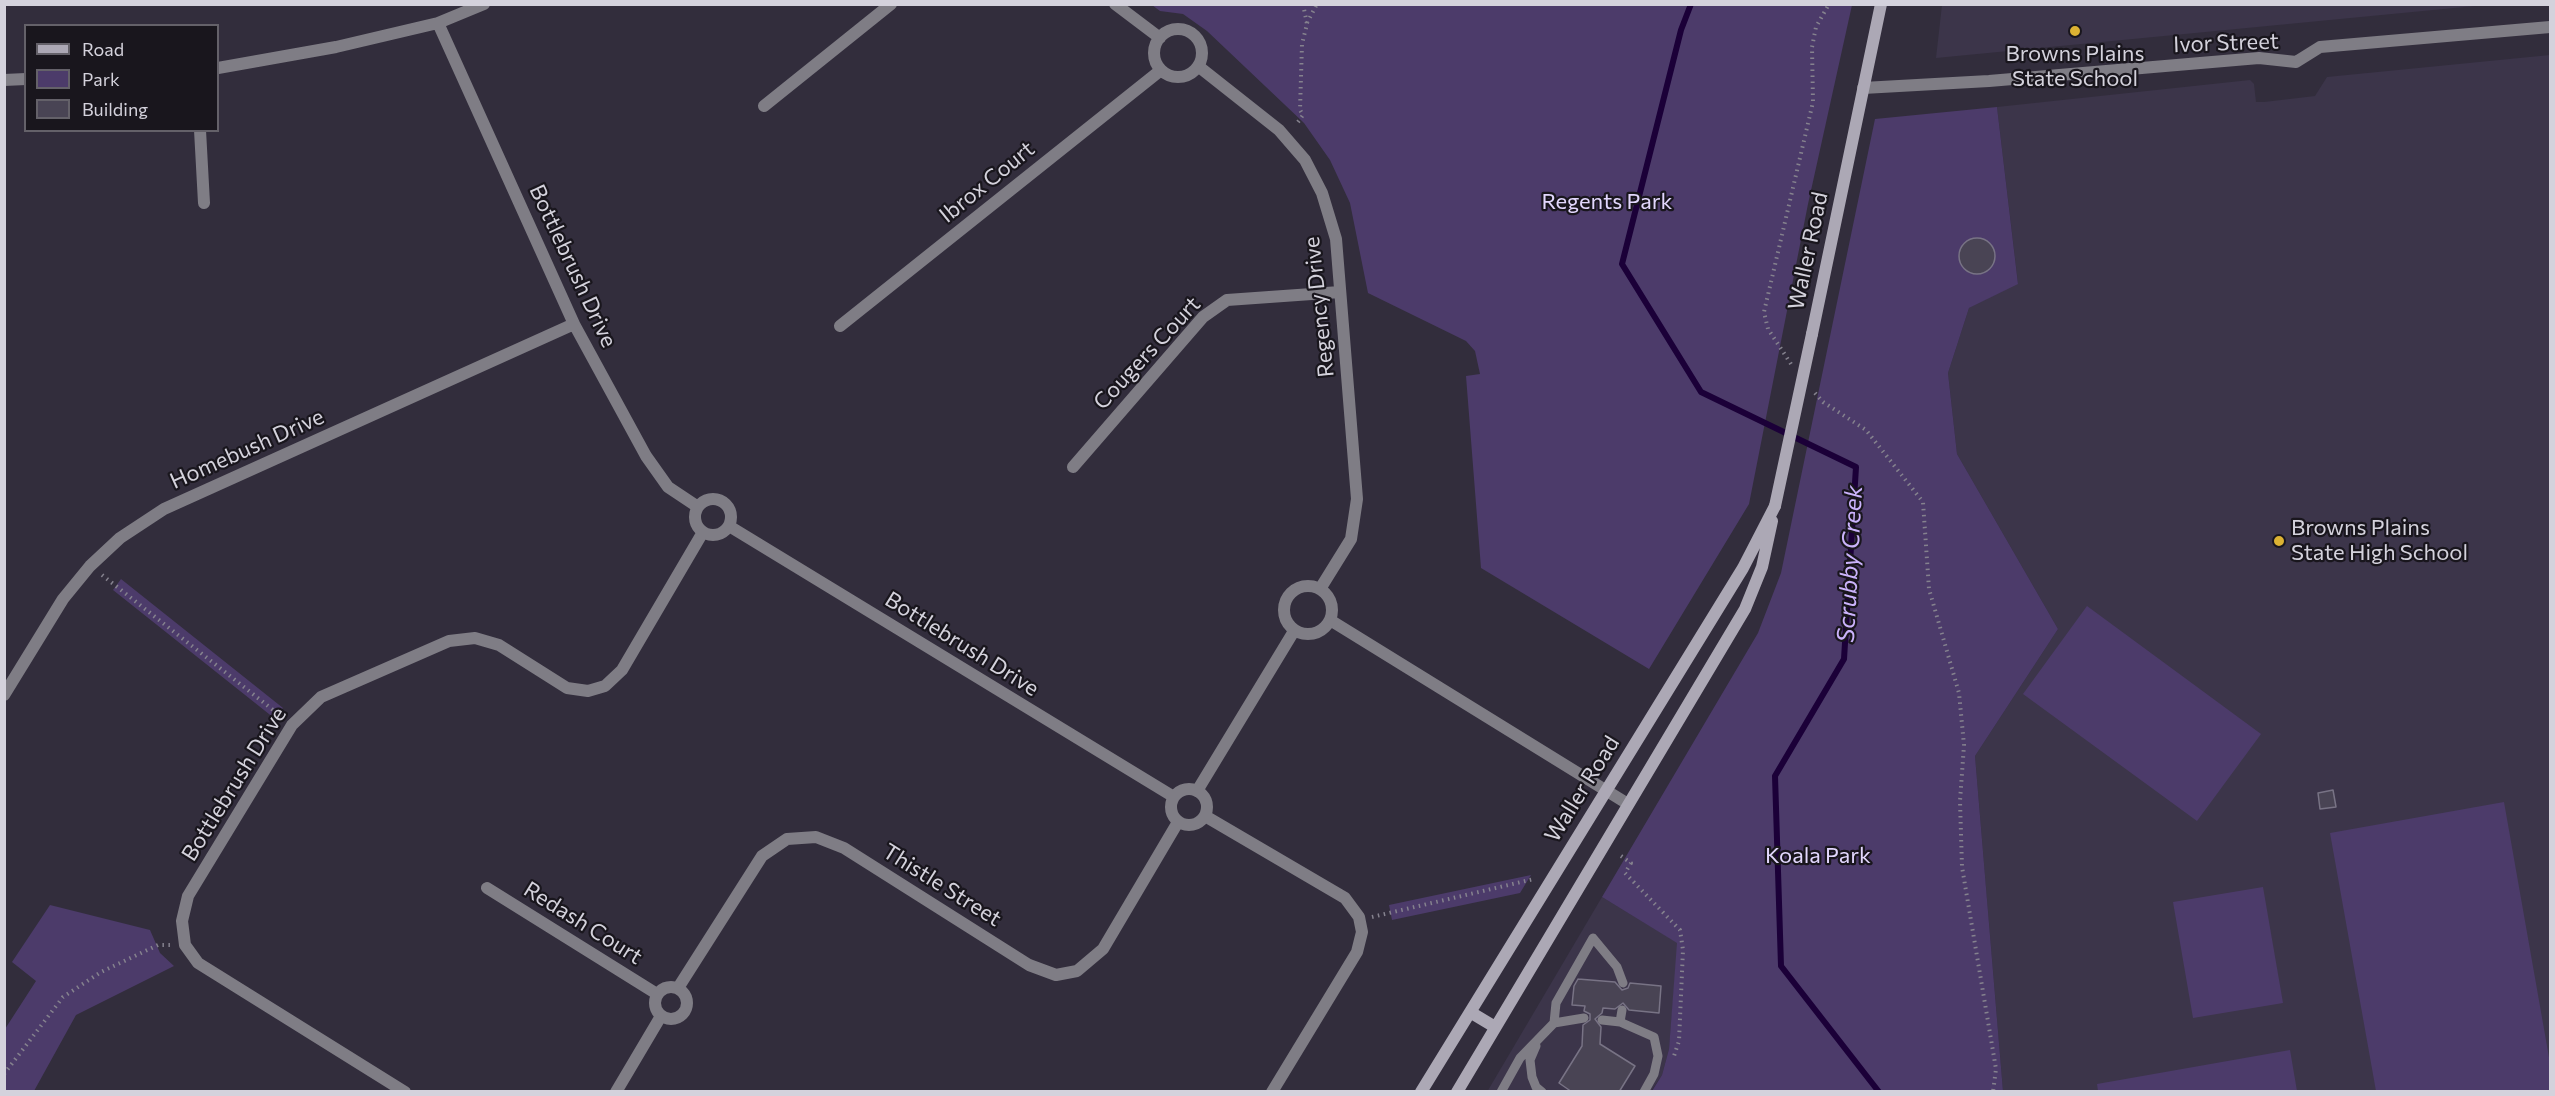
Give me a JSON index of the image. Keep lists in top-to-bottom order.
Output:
{
  "streets": {
    "street": [
      "Ivor Street",
      "Ibrox Court",
      "Waller Road",
      "Bottlebrush Drive",
      "Regency Drive",
      "Cougers Court",
      "Homebush Drive",
      "Thistle Street",
      "Redash Court"
    ]
  },
  "crossings": [
    ["Ivor Street", "Waller Road"],
    ["Ibrox Court", "Regency Drive"],
    ["Bottlebrush Drive", "Homebush Drive"],
    ["Bottlebrush Drive", "Thistle Street"],
    ["Regency Drive", "Cougers Court"],
    ["Thistle Street", "Redash Court"]
  ],
  "water": ["Scrubby Creek"],
  "parks": ["Regents Park", "Koala Park"],
  "places": ["Browns Plains State School", "Browns Plains State High School"],
  "legend": ["Road", "Park", "Building"]
}
